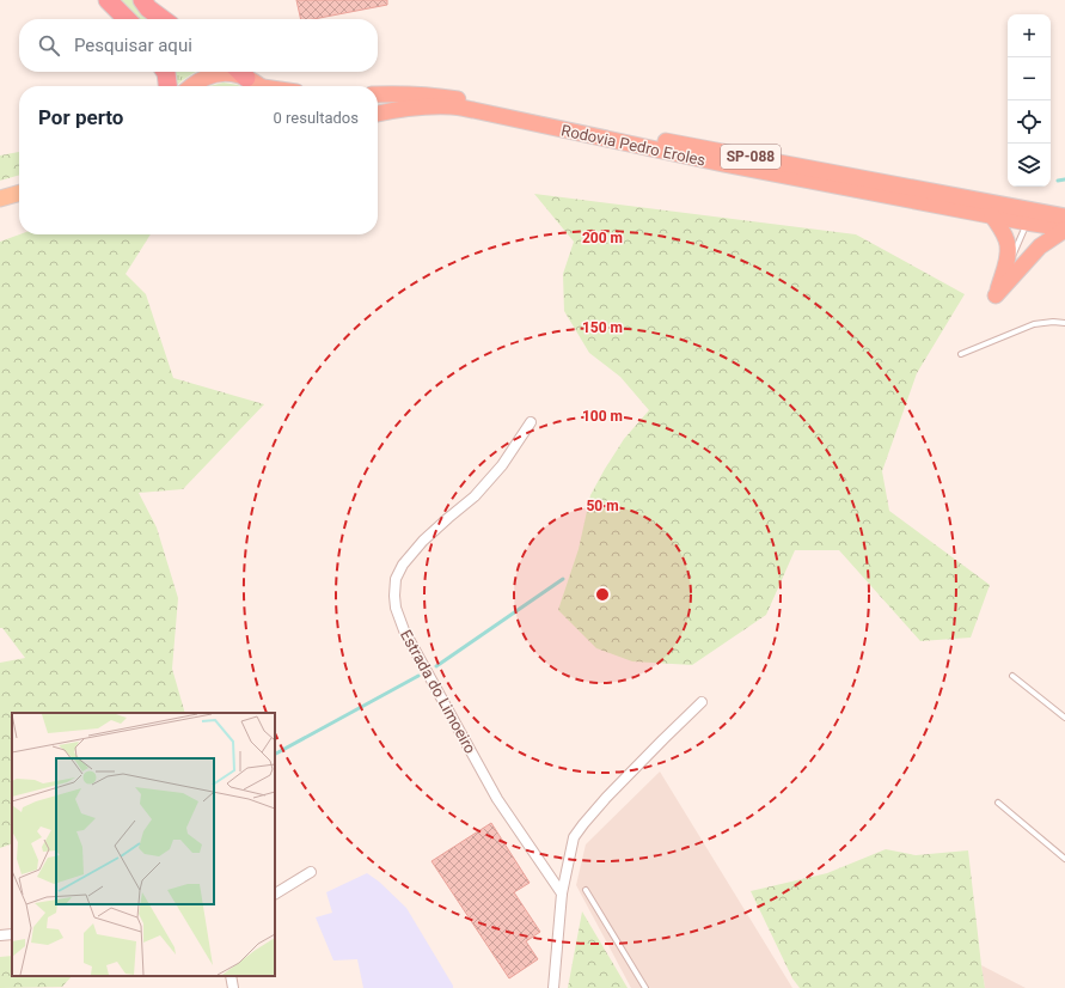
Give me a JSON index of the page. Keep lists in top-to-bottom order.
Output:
{
  "streets": {
    "highway": ["Rodovia Pedro Eroles", "SP-088"],
    "street": ["Estrada do Limoeiro"]
  },
  "page": {
    "map_buttons": ["+", "−"],
    "search": "Pesquisar aqui",
    "heading": ["Por perto", "0 resultados"]
  },
  "rings": [
    "200 m",
    "150 m",
    "100 m",
    "50 m"
  ]
}
